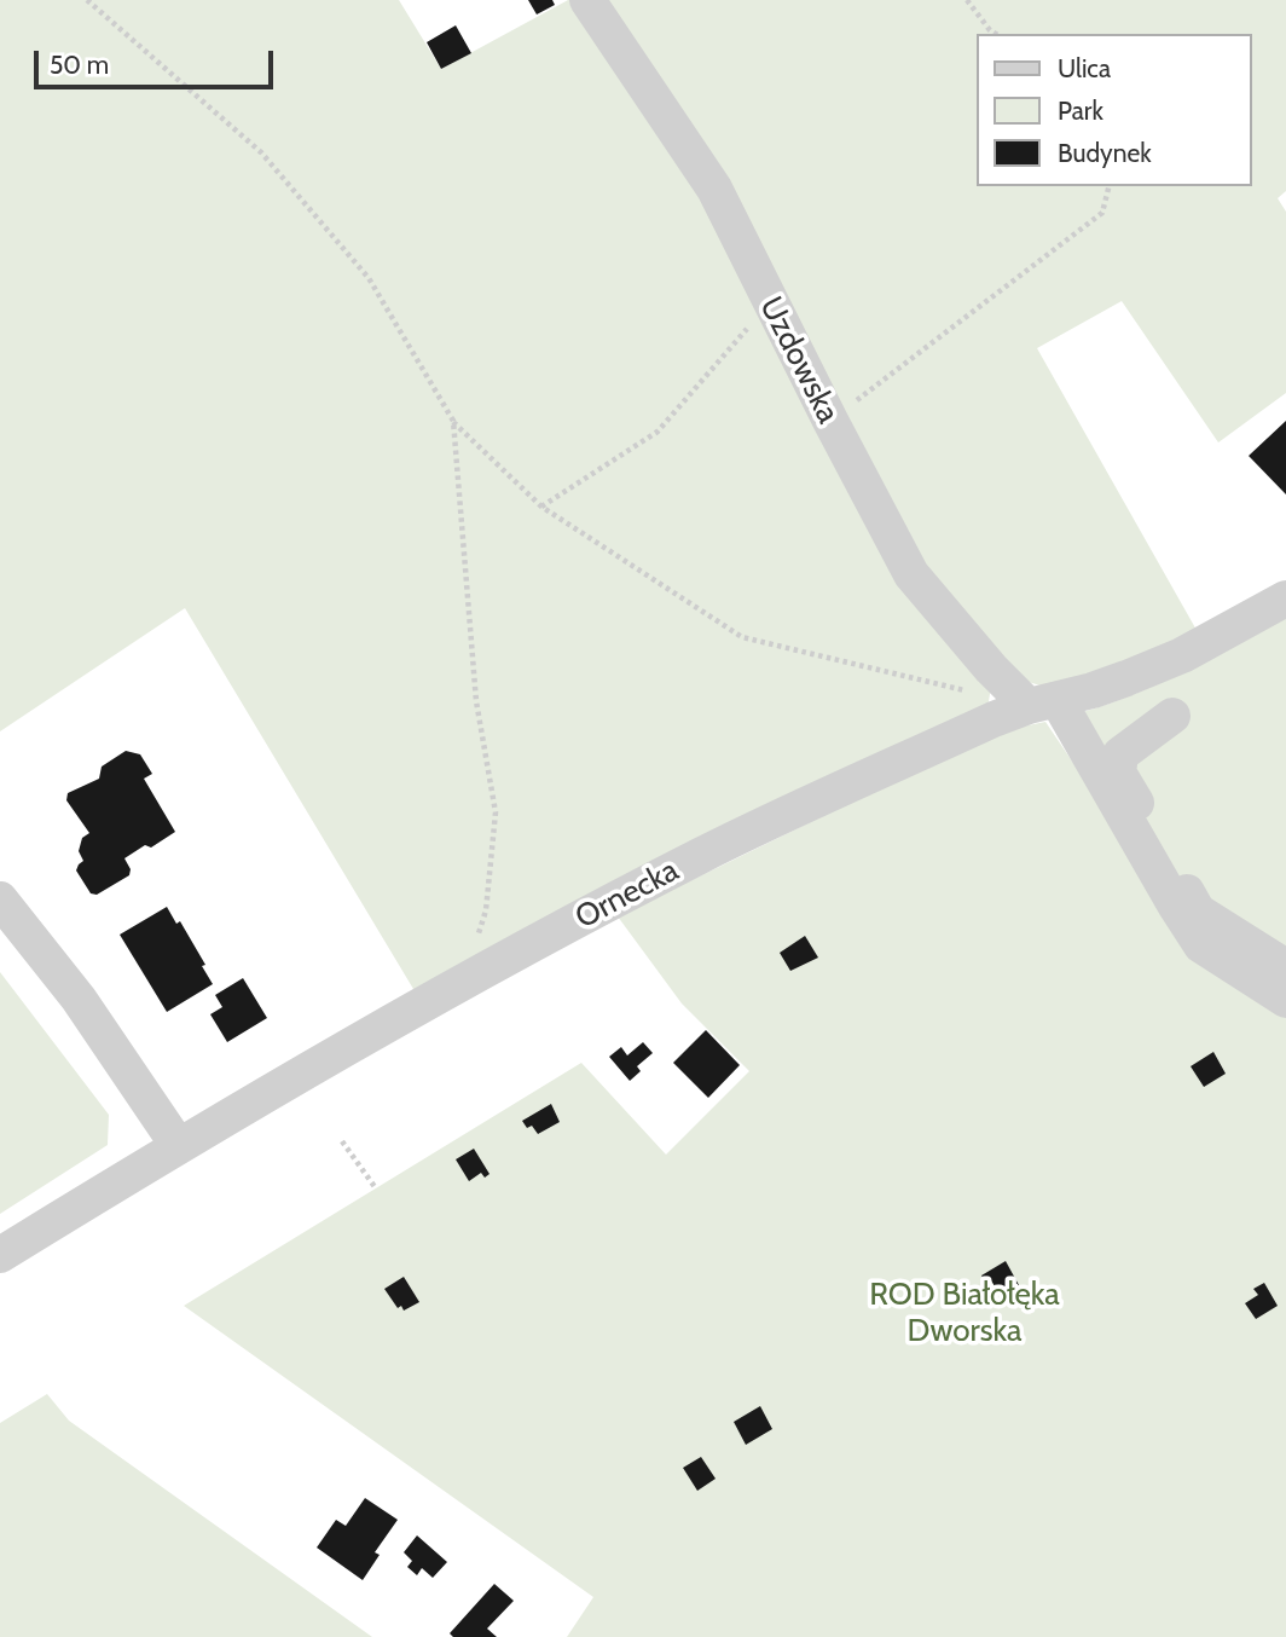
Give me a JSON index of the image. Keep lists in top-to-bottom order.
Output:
{
  "streets": {
    "street": ["Uzdowska", "Ornecka"]
  },
  "crossings": [
    ["Uzdowska", "Ornecka"]
  ],
  "parks": ["ROD Białołęka Dworska"],
  "legend": ["Ulica", "Park", "Budynek"],
  "scale_bar": "50 m"
}
